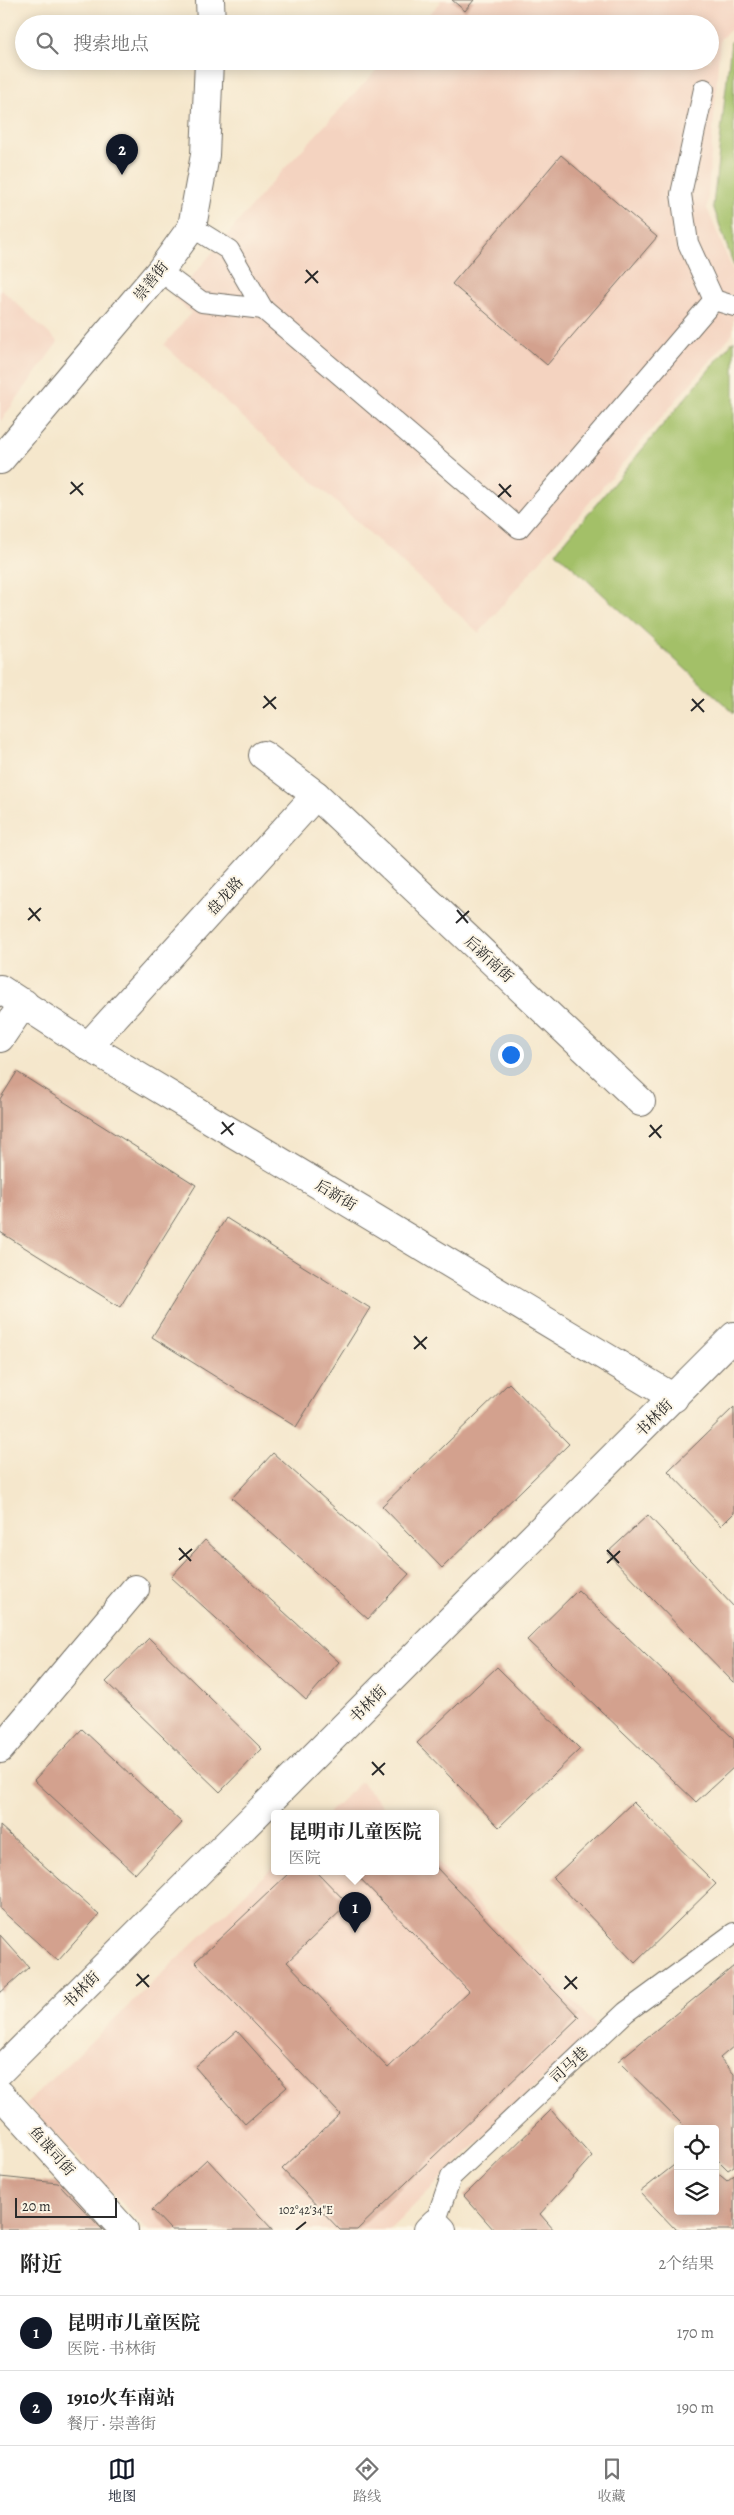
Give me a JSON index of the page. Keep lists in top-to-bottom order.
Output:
{
  "streets": {
    "street": [
      "崇善街",
      "盘龙路",
      "后新南街",
      "后新街",
      "书林街",
      "鱼课司街"
    ],
    "lane": ["司马巷"]
  },
  "crossings": [
    ["盘龙路", "后新南街"],
    ["盘龙路", "后新街"],
    ["后新街", "书林街"]
  ],
  "scale_bar": "20 m",
  "page": {
    "search": "搜索地点",
    "pins": ["2", "1"],
    "popup": ["昆明市儿童医院", "医院"],
    "scale": "20 m",
    "heading": ["附近", "2个结果"],
    "list": [
      {
        "mark": "1",
        "name": "昆明市儿童医院",
        "note": "医院 · 书林街",
        "value": "170 m"
      },
      {
        "mark": "2",
        "name": "1910火车南站",
        "note": "餐厅 · 崇善街",
        "value": "190 m"
      }
    ],
    "nav": ["地图", "路线", "收藏"]
  },
  "coordinates": ["102°42'34\"E"]
}
